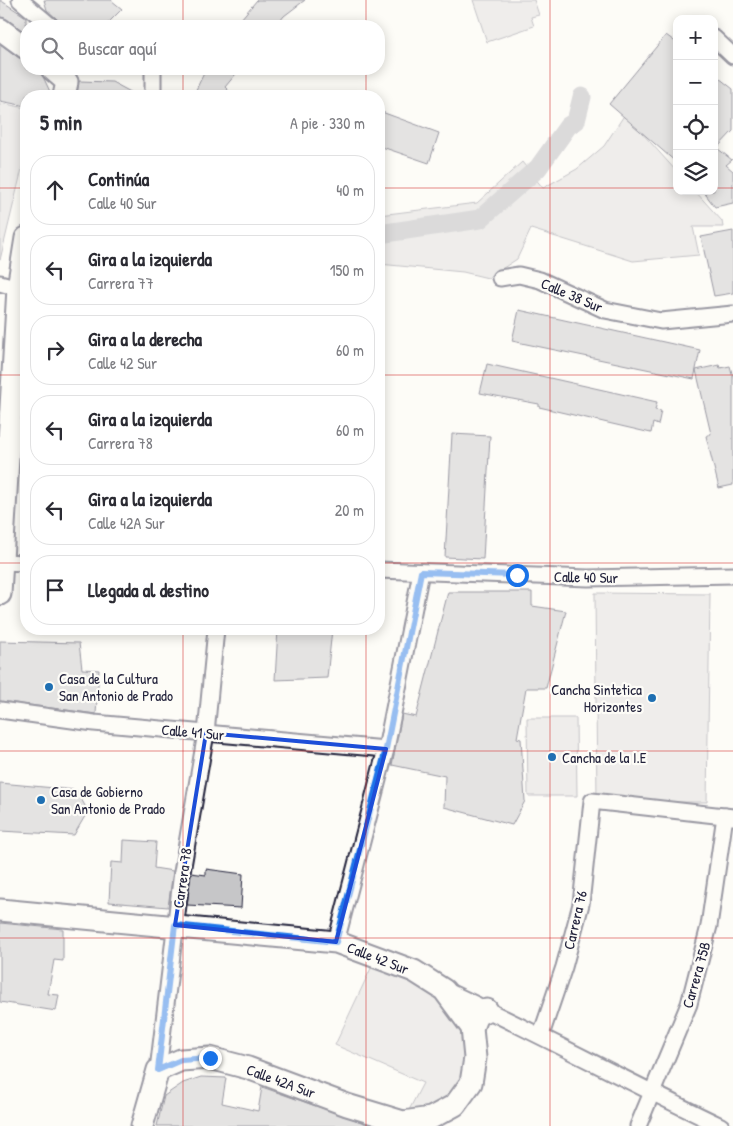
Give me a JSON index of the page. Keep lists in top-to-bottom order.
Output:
{
  "streets": {
    "main road": ["Carrera 78", "Calle 42 Sur", "Calle 42A Sur"],
    "street": [
      "Calle 38 Sur",
      "Calle 40 Sur",
      "Calle 41 Sur",
      "Carrera 76",
      "Carrera 75B"
    ]
  },
  "crossings": [
    ["Calle 41 Sur", "Carrera 78"],
    ["Carrera 78", "Calle 42 Sur"],
    ["Carrera 78", "Calle 42A Sur"],
    ["Carrera 76", "Calle 42 Sur"],
    ["Carrera 76", "Carrera 75B"],
    ["Calle 42 Sur", "Carrera 75B"]
  ],
  "places": [
    "Casa de la Cultura San Antonio de Prado",
    "Cancha Sintetica Horizontes",
    "Cancha de la I.E",
    "Casa de Gobierno San Antonio de Prado"
  ],
  "page": {
    "map_buttons": ["+", "−"],
    "search": "Buscar aquí",
    "heading": ["5 min", "A pie · 330 m"],
    "list": [
      ["Continúa", "Calle 40 Sur", "40 m"],
      ["Gira a la izquierda", "Carrera 77", "150 m"],
      ["Gira a la derecha", "Calle 42 Sur", "60 m"],
      ["Gira a la izquierda", "Carrera 78", "60 m"],
      ["Gira a la izquierda", "Calle 42A Sur", "20 m"],
      "Llegada al destino"
    ]
  }
}
